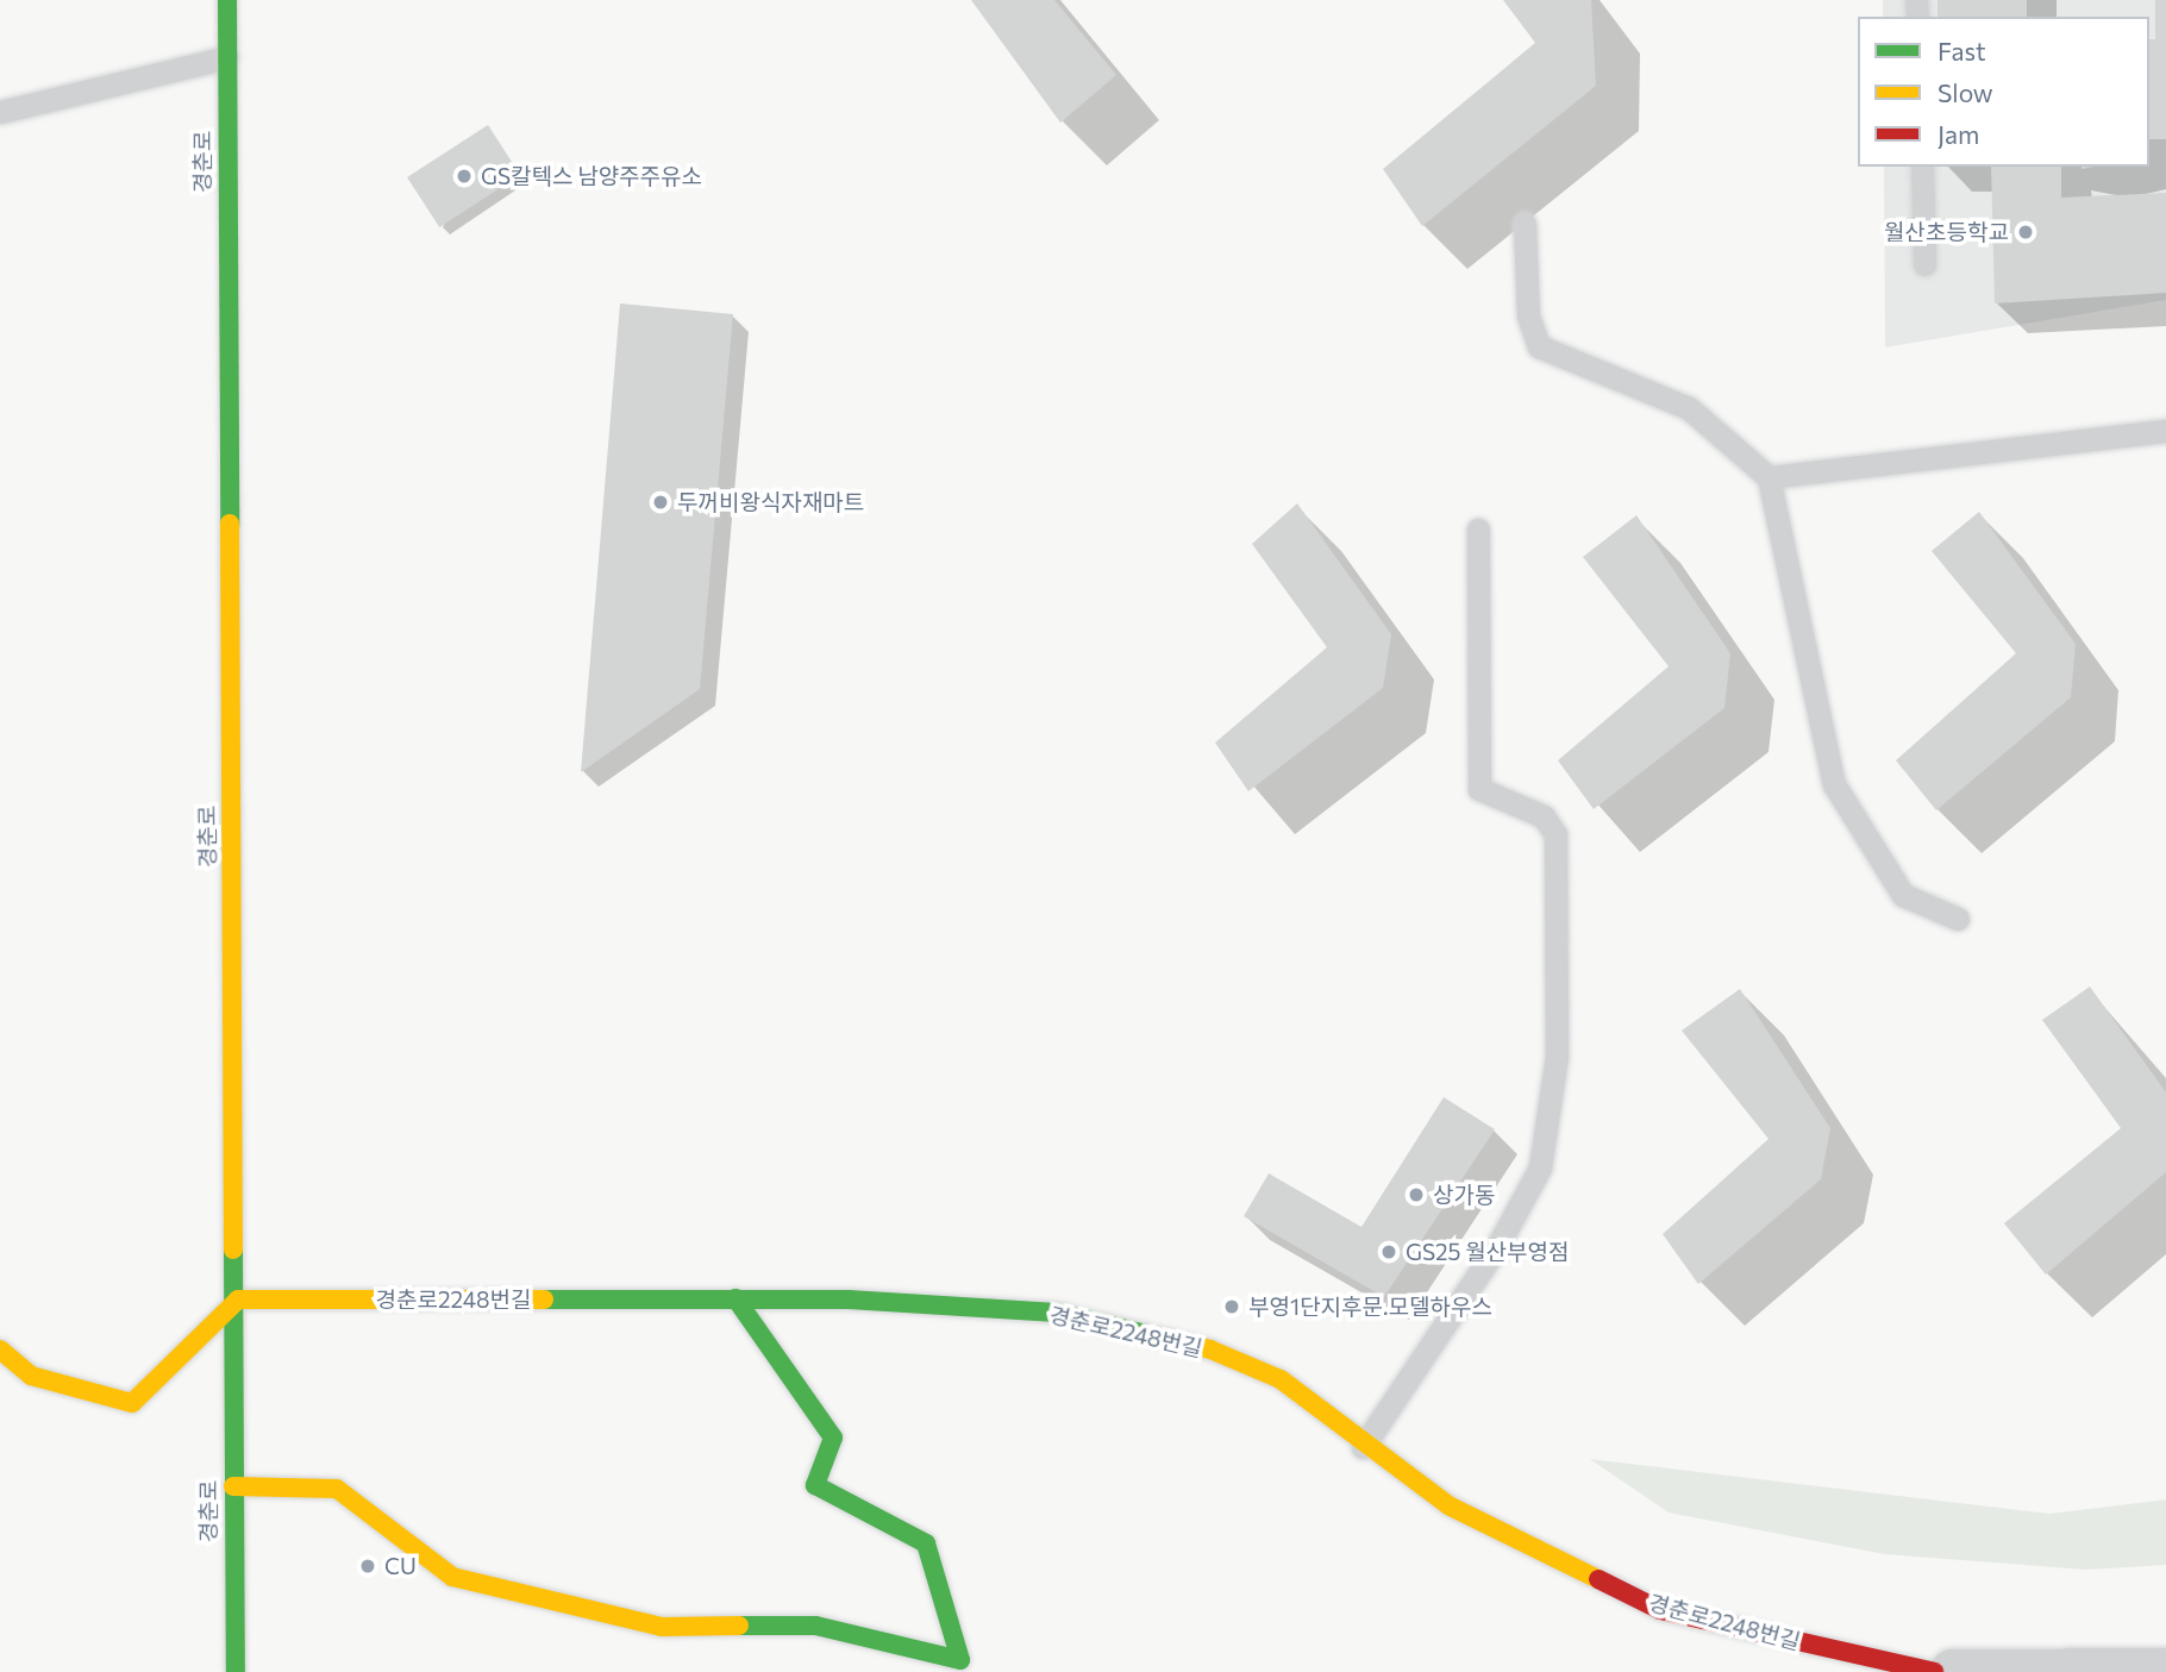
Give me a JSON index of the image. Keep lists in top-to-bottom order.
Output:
{
  "streets": {
    "street": ["경춘로", "경춘로2248번길"]
  },
  "crossings": [
    ["경춘로", "경춘로2248번길"]
  ],
  "places": [
    "GS칼텍스 남양주주유소",
    "월산초등학교",
    "두꺼비왕식자재마트",
    "상가동",
    "GS25 월산부영점",
    "부영1단지후문.모델하우스",
    "CU"
  ],
  "legend": ["Fast", "Slow", "Jam"]
}
